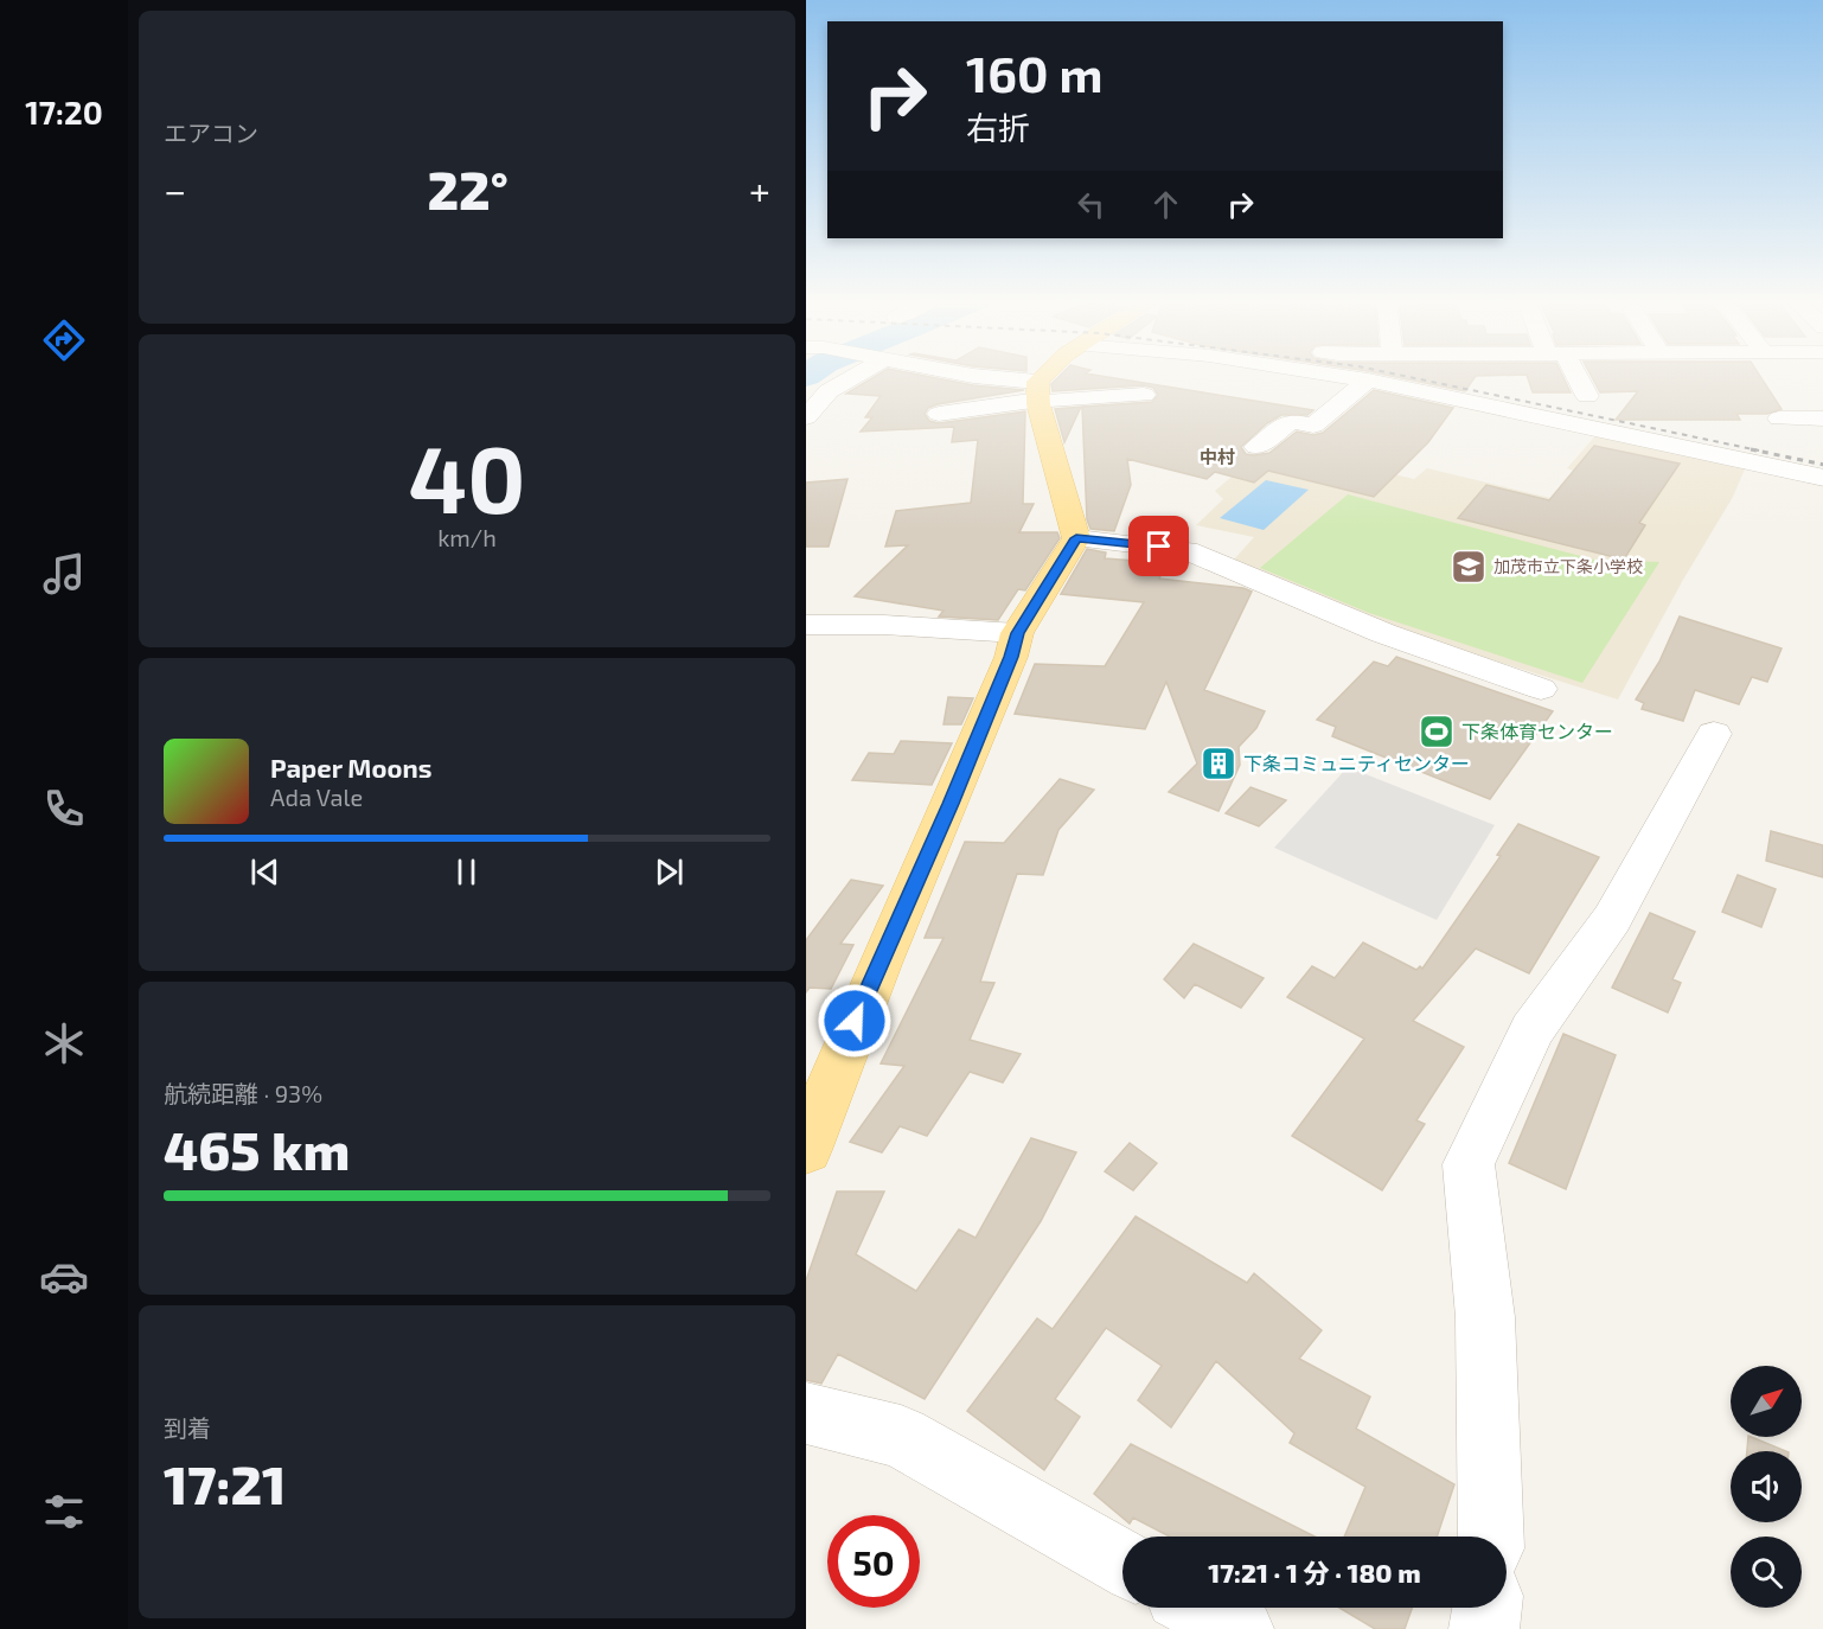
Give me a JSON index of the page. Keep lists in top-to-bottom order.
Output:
{
  "districts": ["中村"],
  "places": {
    "school or university": ["加茂市立下条小学校"],
    "sports": ["下条体育センター"],
    "building": ["下条コミュニティセンター"]
  },
  "north": "top right",
  "page": {
    "tabs": "17:20",
    "tile": [
      "エアコン",
      ["40", "km/h"],
      ["航続距離 · 93%", "465 km"],
      ["到着", "17:21"]
    ],
    "turn": ["160 m", "右折"],
    "heat": ["−", "22°", "+"],
    "song": ["Paper Moons", "Ada Vale"],
    "limit": "50",
    "trip": "17:21 · 1 分 · 180 m"
  }
}
